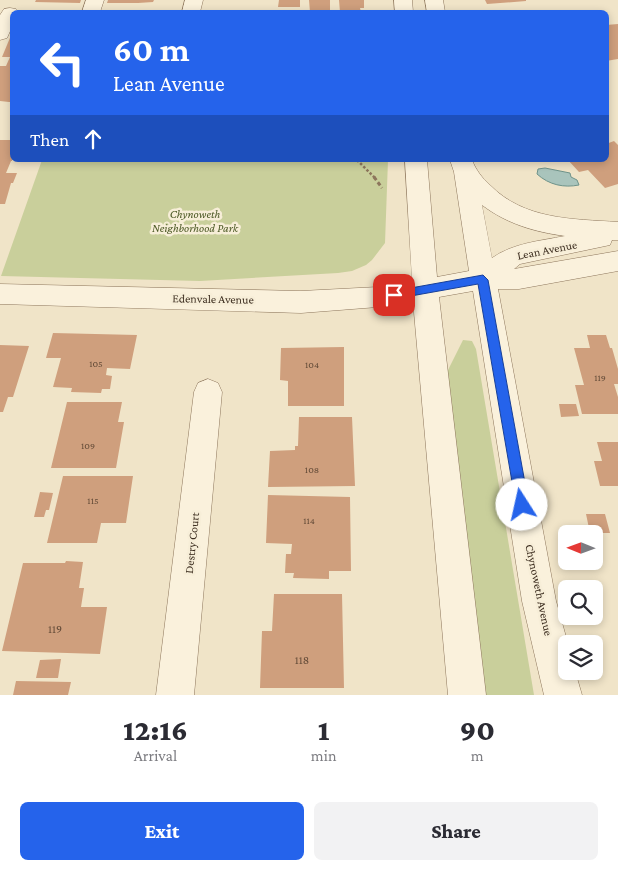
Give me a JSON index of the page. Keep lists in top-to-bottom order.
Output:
{
  "streets": {
    "street": [
      "Lean Avenue",
      "Edenvale Avenue",
      "Destry Court",
      "Chynoweth Avenue"
    ]
  },
  "crossings": [
    ["Lean Avenue", "Edenvale Avenue"],
    ["Lean Avenue", "Chynoweth Avenue"]
  ],
  "parks": ["Chynoweth Neighborhood Park"],
  "house_numbers": [
    "105",
    "104",
    "119",
    "109",
    "108",
    "115",
    "114",
    "119",
    "118"
  ],
  "north": "left",
  "page": {
    "turn": ["60 m", "Lean Avenue"],
    "then": "Then",
    "eta": [
      "12:16",
      "Arrival",
      "1",
      "min",
      "90",
      "m"
    ],
    "buttons": ["Exit", "Share"]
  }
}
